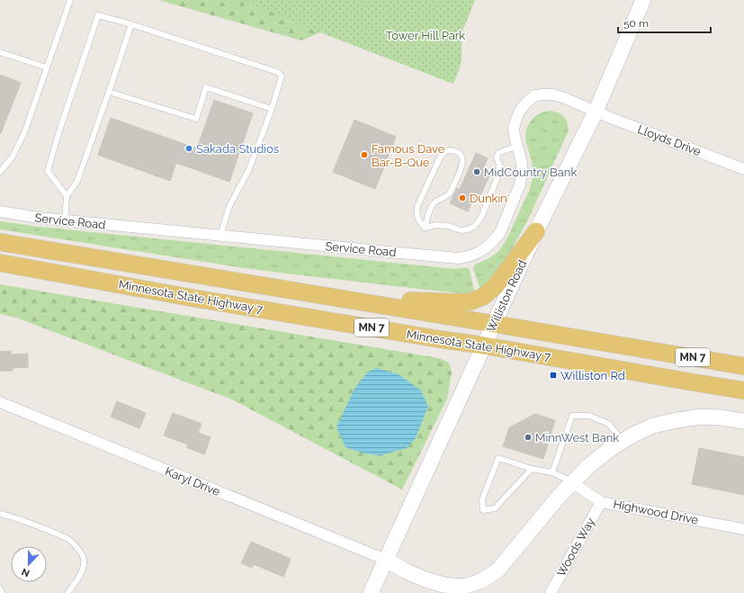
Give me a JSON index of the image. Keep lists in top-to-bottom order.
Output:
{
  "streets": {
    "main road": ["Williston Road", "Minnesota State Highway 7", "MN 7"],
    "street": [
      "Lloyds Drive",
      "Service Road",
      "Karyl Drive",
      "Highwood Drive",
      "Woods Way"
    ]
  },
  "crossings": [
    ["Lloyds Drive", "Service Road"],
    ["Lloyds Drive", "Williston Road"],
    ["Service Road", "Williston Road"],
    ["Williston Road", "Minnesota State Highway 7"],
    ["Williston Road", "Karyl Drive"],
    ["Highwood Drive", "Woods Way"]
  ],
  "parks": ["Tower Hill Park"],
  "places": {
    "other": [
      "Sakada Studios",
      "Famous Dave Bar-B-Que",
      "MidCountry Bank",
      "Dunkin'",
      "MinnWest Bank"
    ],
    "transit": ["Williston Rd"]
  },
  "scale_bar": "50 m",
  "north": "bottom"
}
